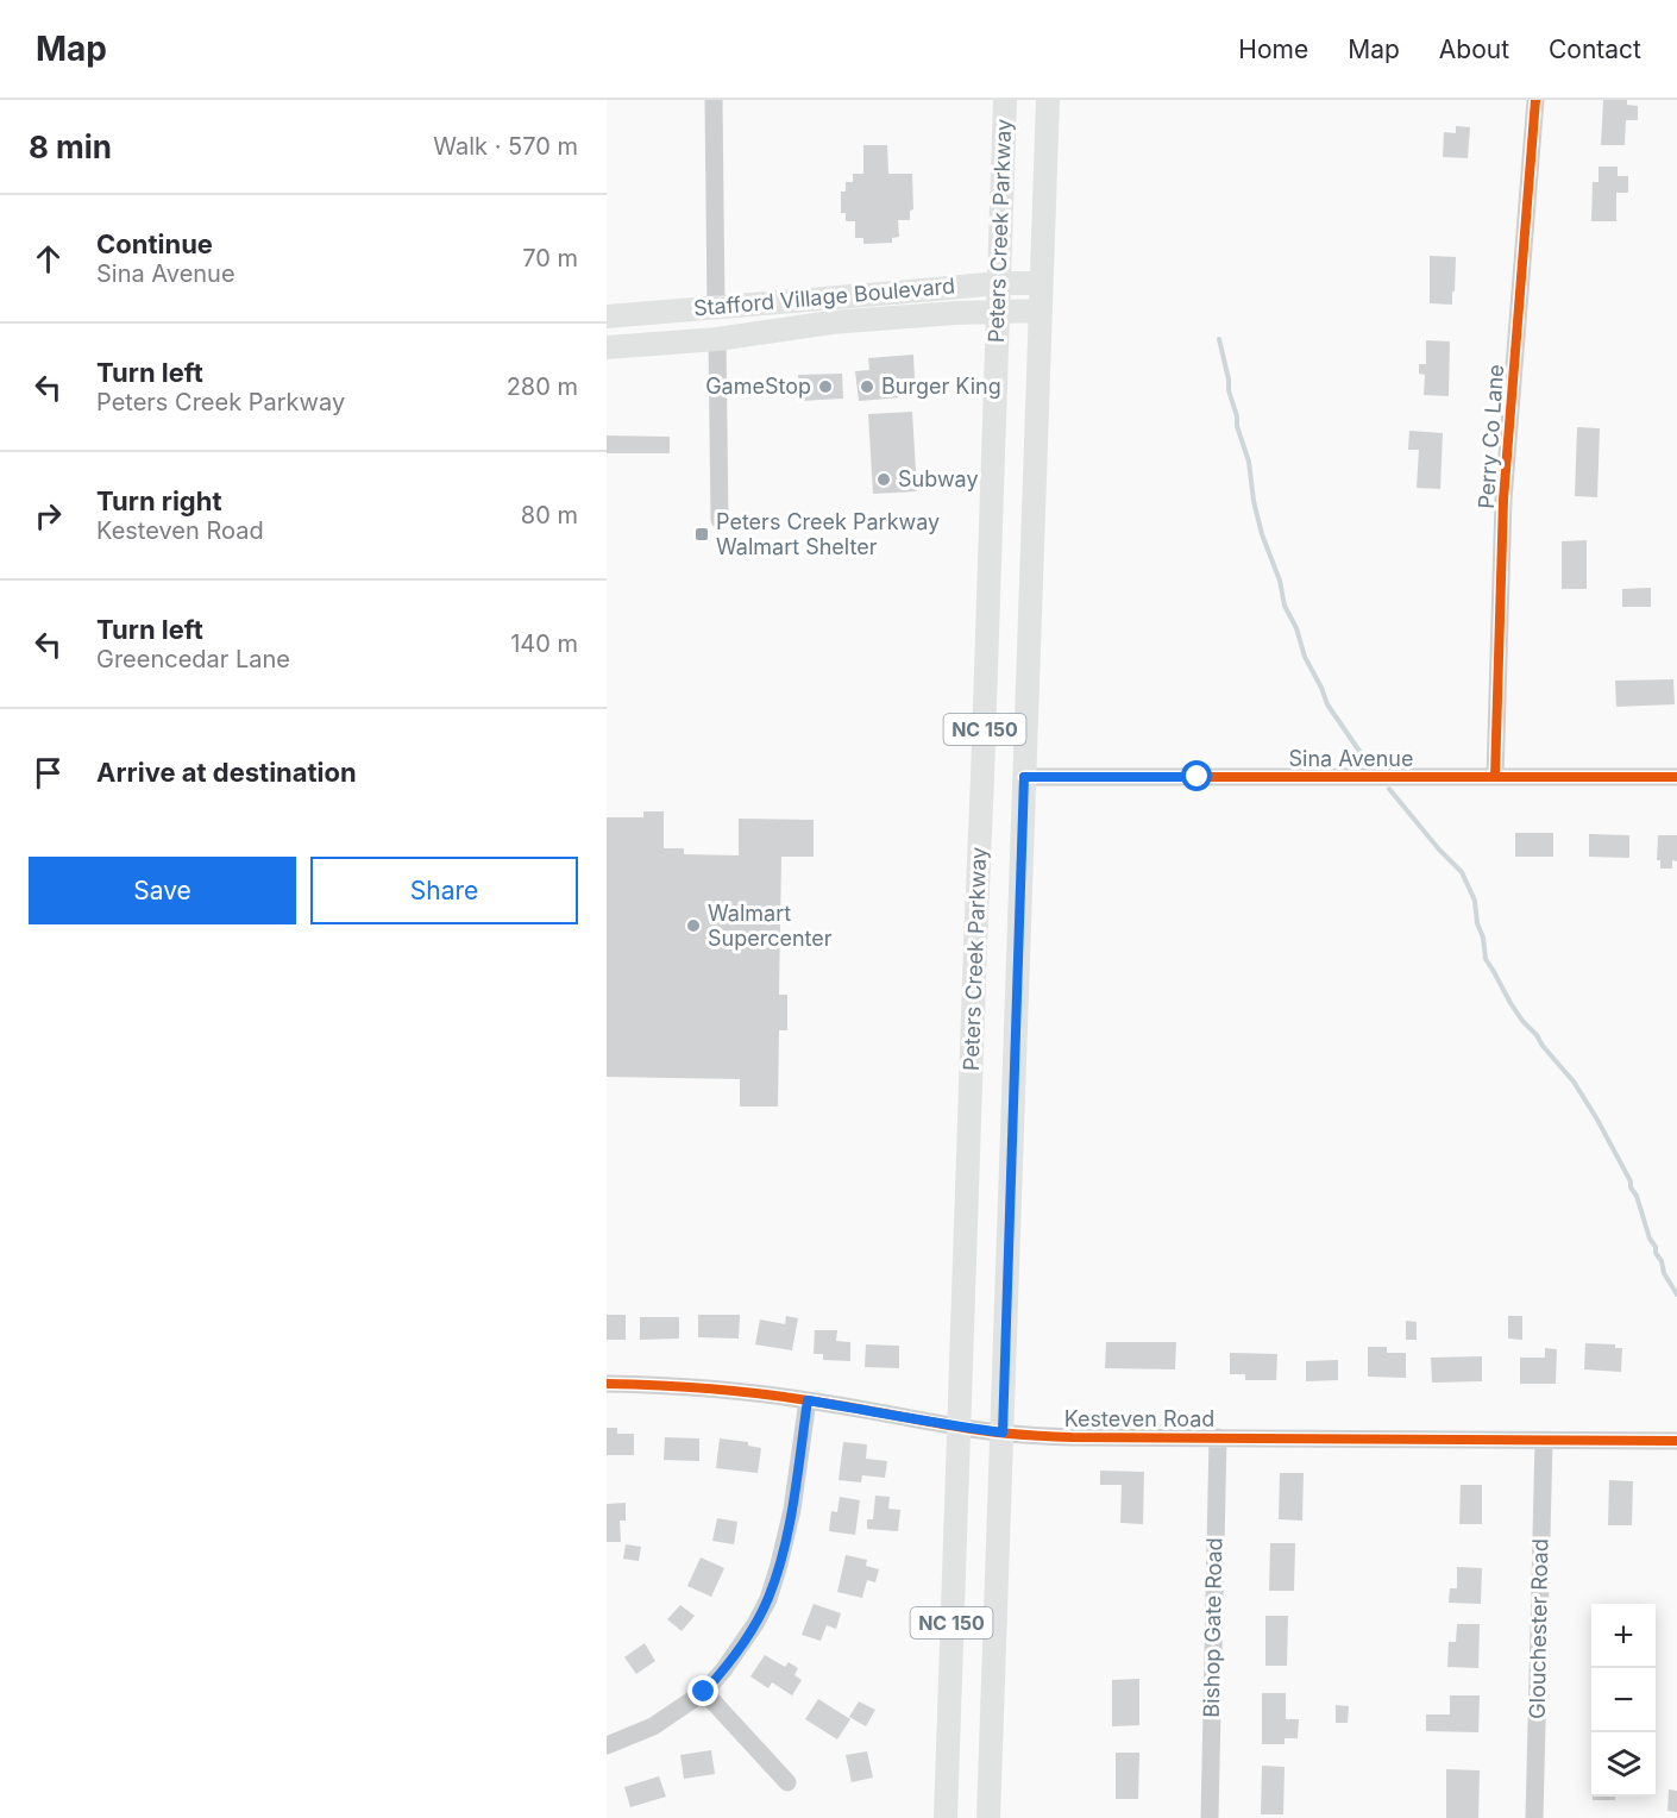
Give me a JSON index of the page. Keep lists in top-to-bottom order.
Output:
{
  "streets": {
    "main road": ["Peters Creek Parkway", "Stafford Village Boulevard", "NC 150"],
    "street": [
      "Perry Co Lane",
      "Sina Avenue",
      "Kesteven Road",
      "Bishop Gate Road",
      "Glouchester Road"
    ]
  },
  "crossings": [
    ["Peters Creek Parkway", "Stafford Village Boulevard"],
    ["Peters Creek Parkway", "Sina Avenue"],
    ["Peters Creek Parkway", "Kesteven Road"],
    ["Perry Co Lane", "Sina Avenue"],
    ["Kesteven Road", "Bishop Gate Road"],
    ["Kesteven Road", "Glouchester Road"]
  ],
  "places": {
    "other": [
      "GameStop",
      "Burger King",
      "Subway",
      "Walmart Supercenter"
    ],
    "transit": ["Peters Creek Parkway Walmart Shelter"]
  },
  "page": {
    "header": "Map",
    "nav": [
      "Home",
      "Map",
      "About",
      "Contact"
    ],
    "heading": ["8 min", "Walk · 570 m"],
    "list": [
      ["Continue", "Sina Avenue", "70 m"],
      ["Turn left", "Peters Creek Parkway", "280 m"],
      ["Turn right", "Kesteven Road", "80 m"],
      ["Turn left", "Greencedar Lane", "140 m"],
      "Arrive at destination"
    ],
    "buttons": ["Save", "Share"],
    "map_buttons": ["+", "−"]
  }
}
